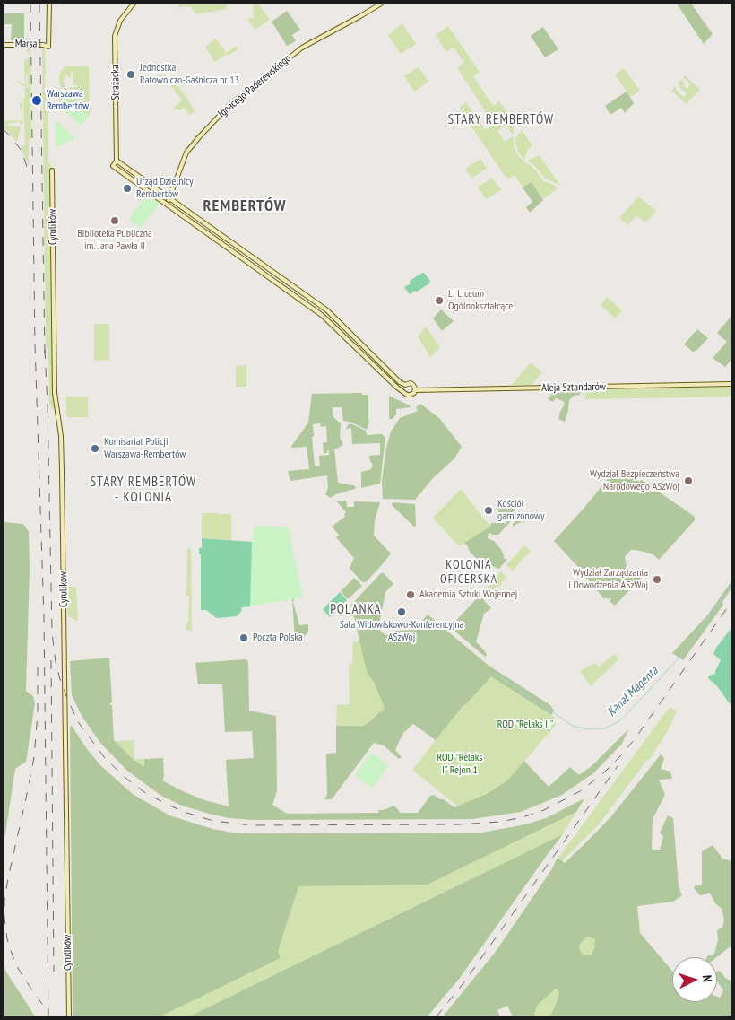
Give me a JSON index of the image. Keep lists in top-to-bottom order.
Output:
{
  "streets": {
    "street": [
      "Marsa",
      "Strażacka",
      "Ignacego Paderewskiego",
      "Cyrulików",
      "Aleja Sztandarów"
    ]
  },
  "districts": [
    "STARY REMBERTÓW",
    "REMBERTÓW",
    "STARY REMBERTÓW - KOLONIA",
    "KOLONIA OFICERSKA",
    "POLANKA"
  ],
  "water": ["Kanał Magenta"],
  "parks": ["ROD \"Relaks II\"", "ROD \"Relaks I\" Rejon 1"],
  "places": [
    "Jednostka Ratowniczo-Gaśnicza nr 13",
    "Warszawa Rembertów",
    "Urząd Dzielnicy Rembertów",
    "Biblioteka Publiczna im. Jana Pawła II",
    "LI Liceum Ogólnokształcące",
    "Komisariat Policji Warszawa-Rembertów",
    "Wydział Bezpieczeństwa Narodowego ASzWoj",
    "Kościół garnizonowy",
    "Wydział Zarządzania i Dowodzenia ASzWoj",
    "Akademia Sztuki Wojennej",
    "Sala Widowiskowo-Konferencyjna ASzWoj",
    "Poczta Polska"
  ],
  "north": "right"
}
